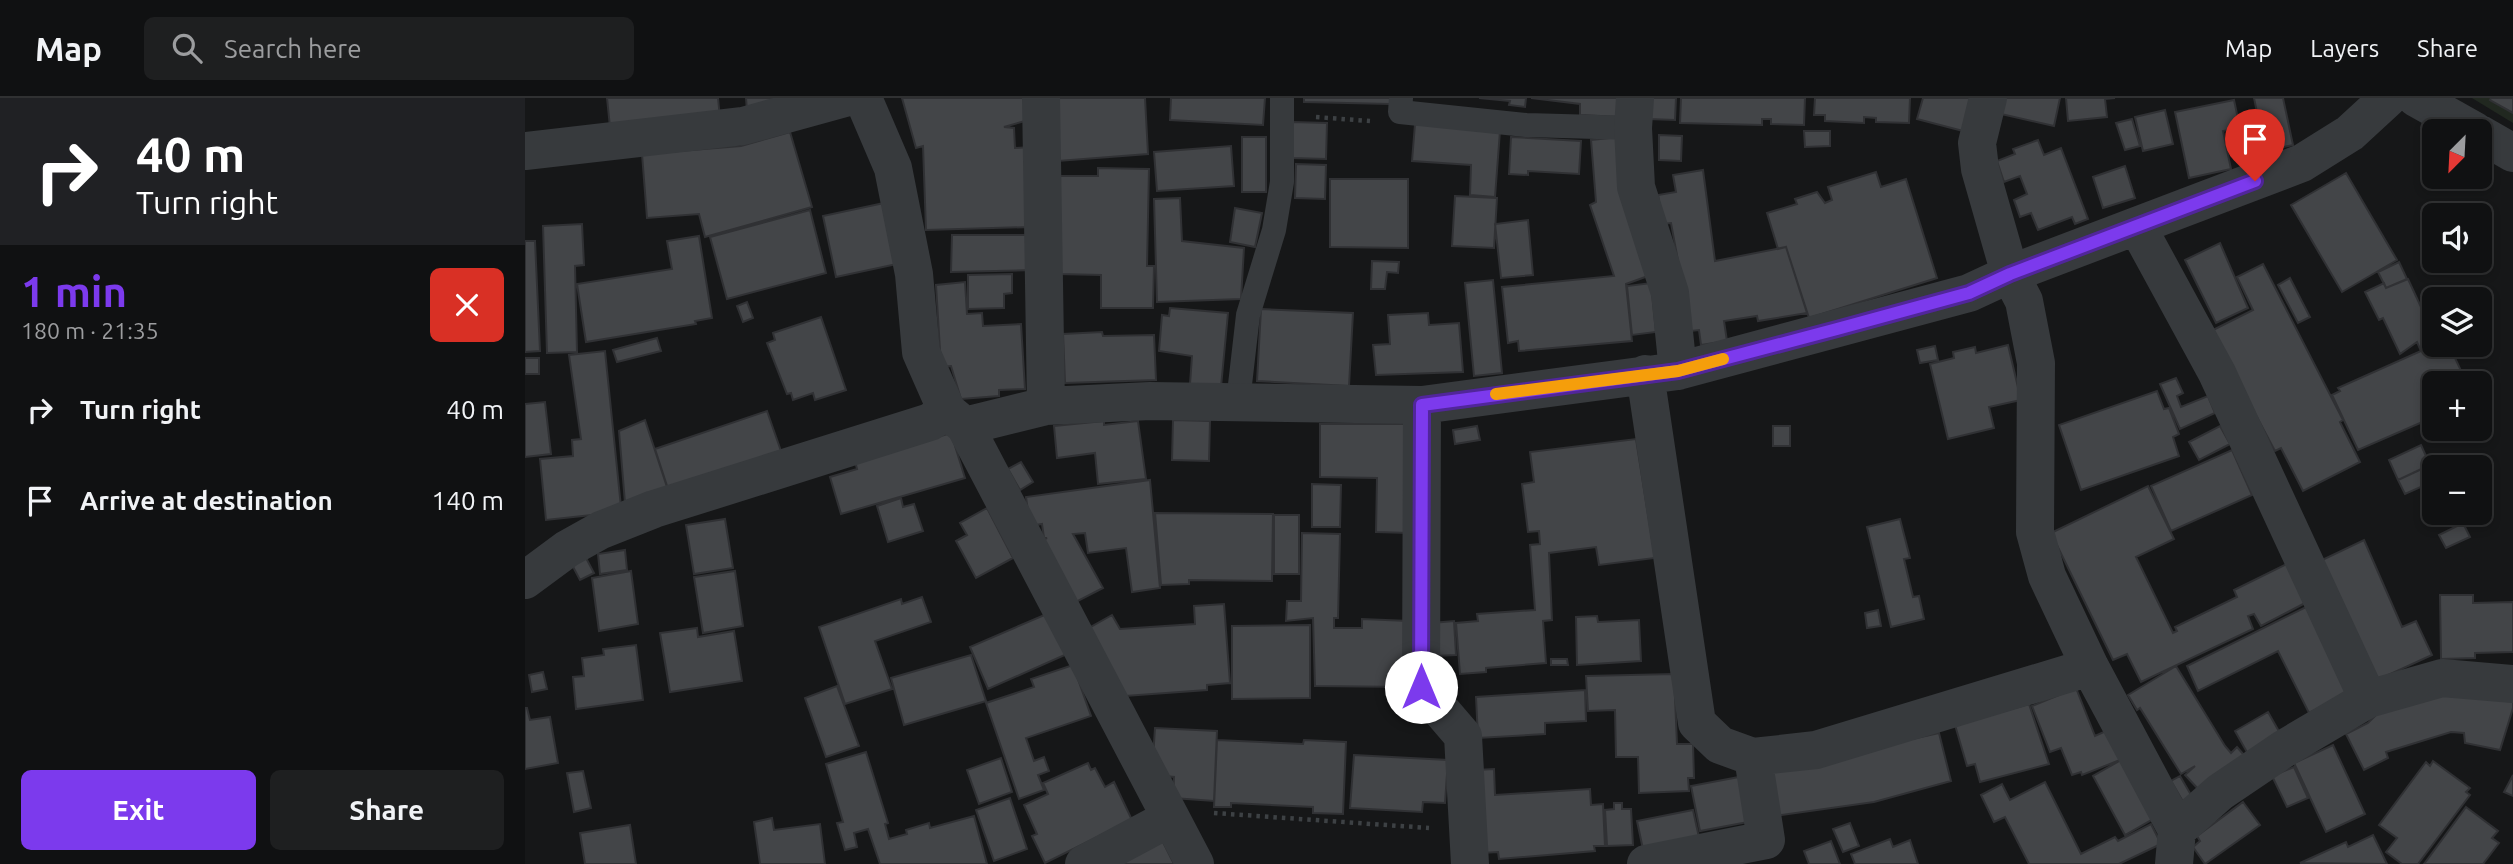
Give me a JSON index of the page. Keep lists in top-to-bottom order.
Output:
{
  "north": "bottom left",
  "page": {
    "header": "Map",
    "search": "Search here",
    "nav": ["Map", "Layers", "Share"],
    "turn": ["40 m", "Turn right"],
    "map_buttons": ["+", "−"],
    "heading": ["1 min", "180 m · 21:35"],
    "list": [
      {
        "name": "Turn right",
        "value": "40 m"
      },
      {
        "name": "Arrive at destination",
        "value": "140 m"
      }
    ],
    "buttons": ["Exit", "Share"]
  }
}
